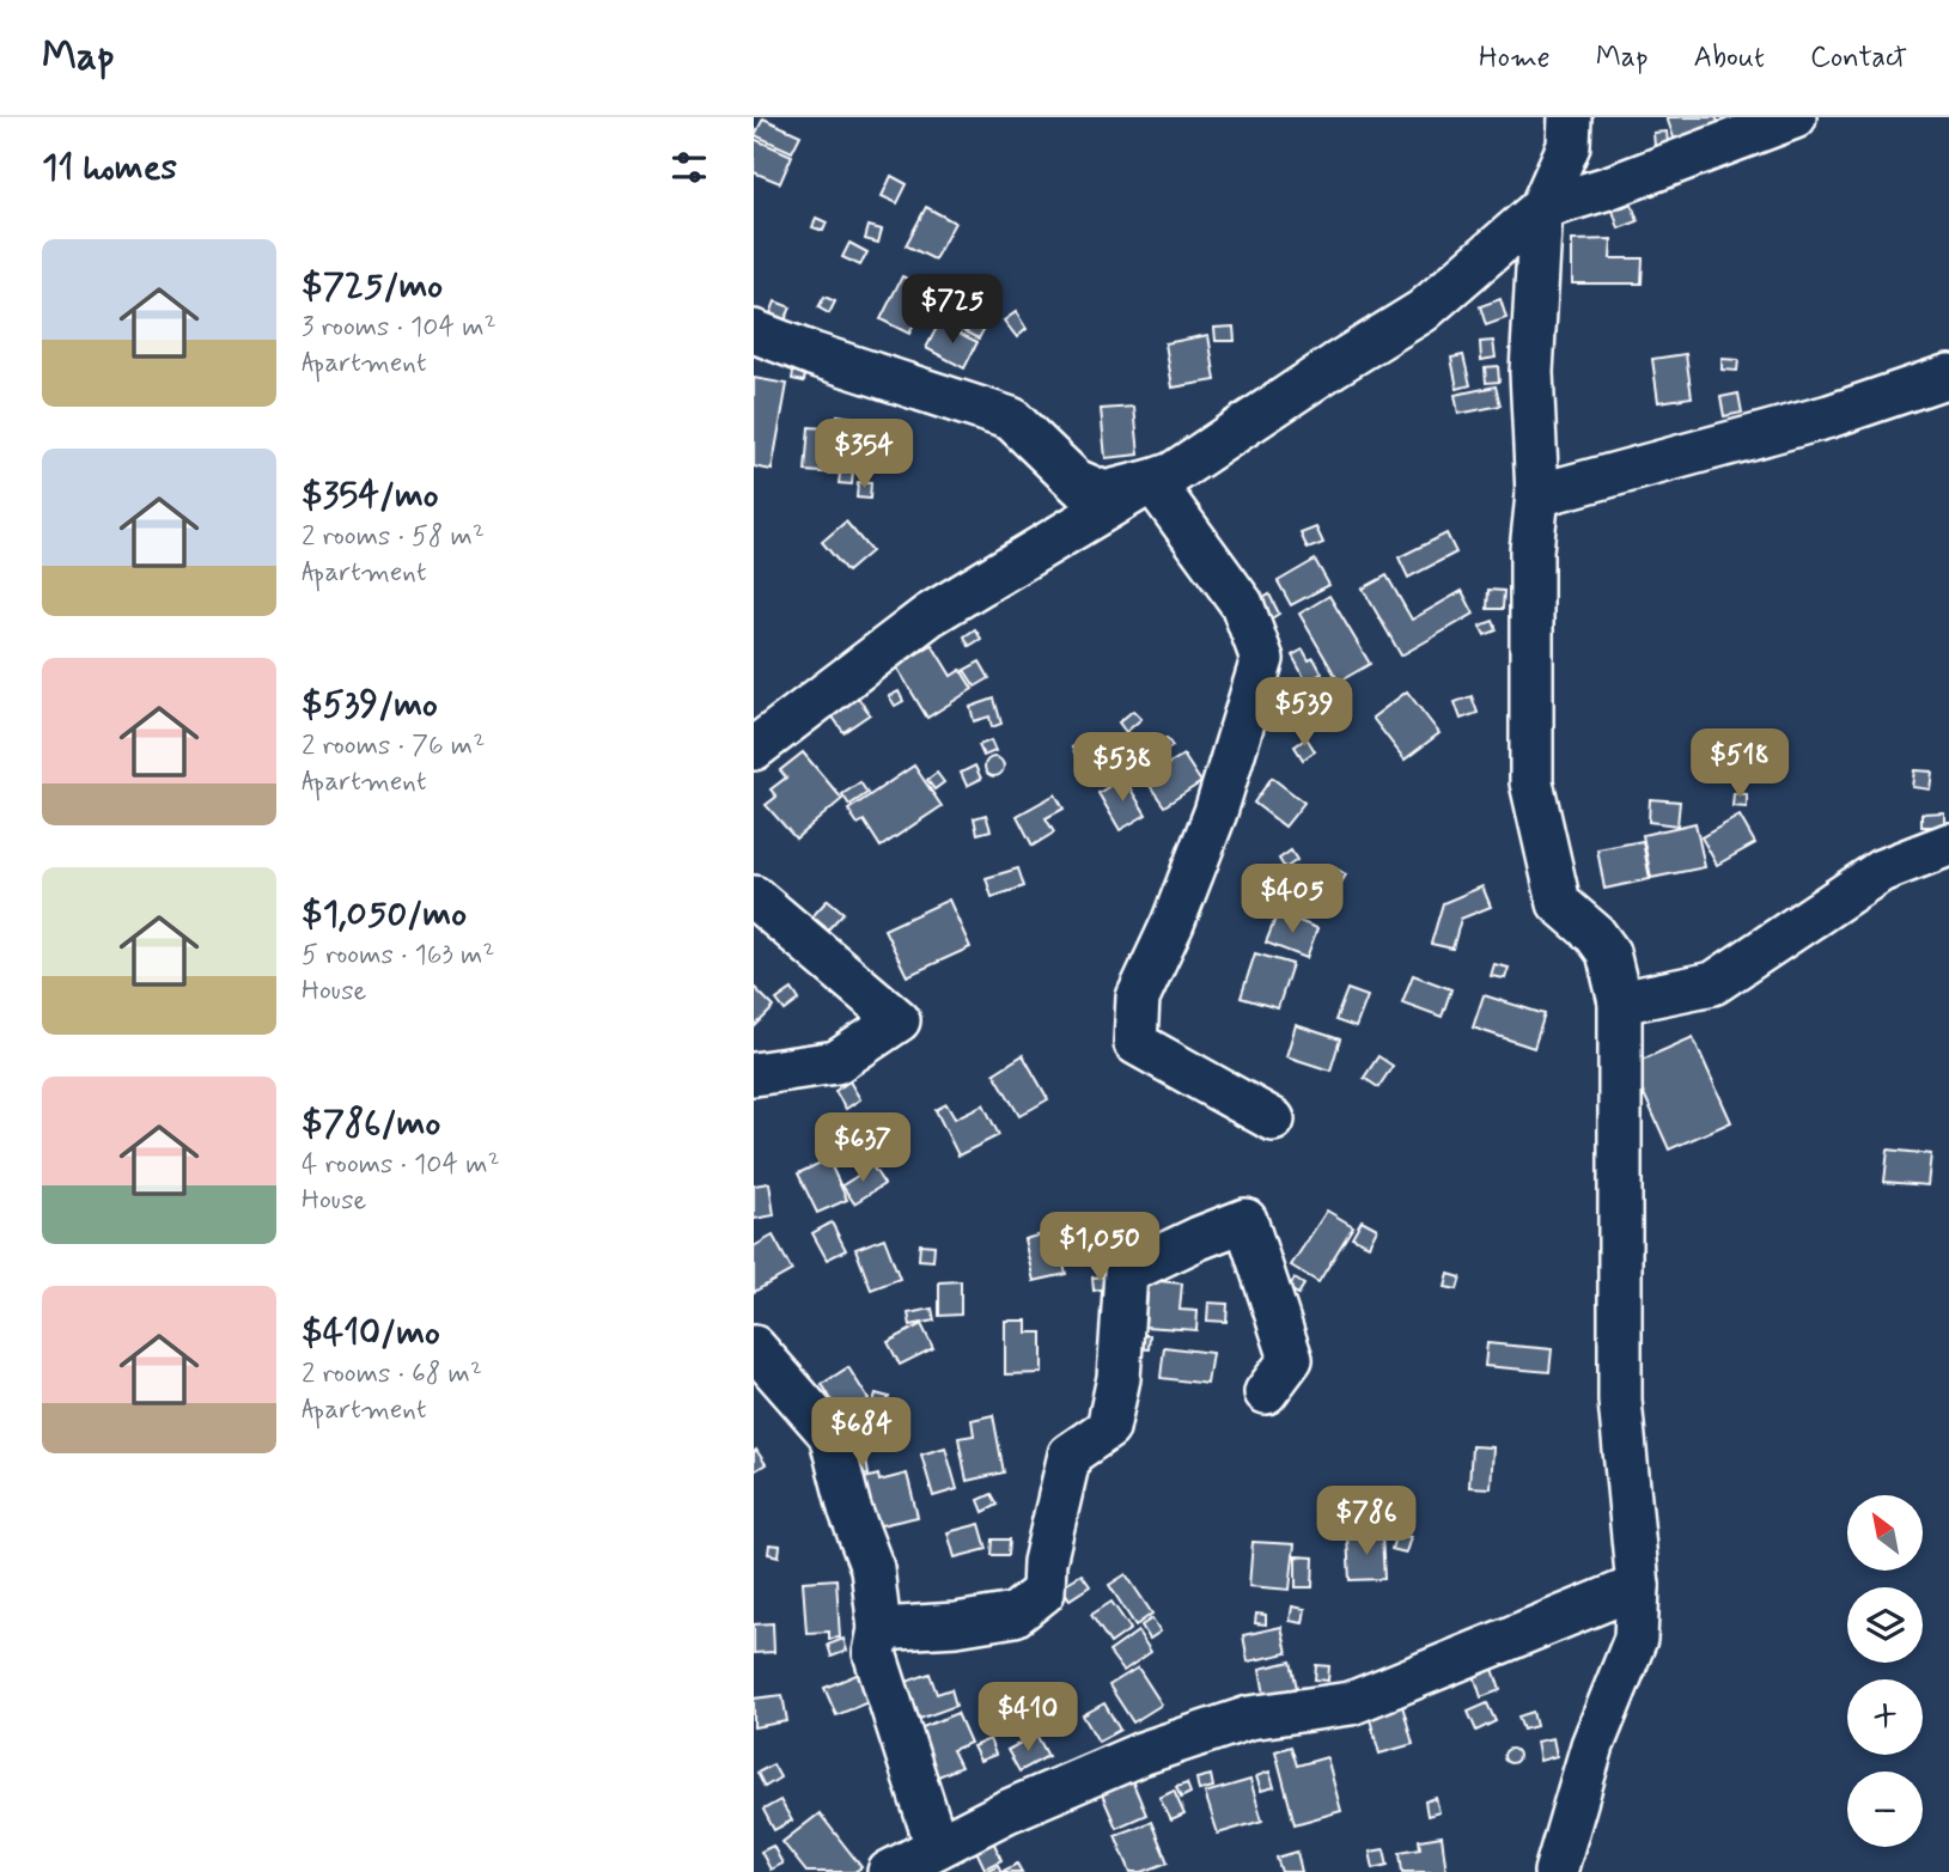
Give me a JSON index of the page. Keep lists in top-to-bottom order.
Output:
{
  "north": "top left",
  "page": {
    "header": "Map",
    "nav": [
      "Home",
      "Map",
      "About",
      "Contact"
    ],
    "heading": "11 homes",
    "list": [
      {
        "name": "$725/mo",
        "note": "3 rooms · 104 m² · Apartment"
      },
      {
        "name": "$354/mo",
        "note": "2 rooms · 58 m² · Apartment"
      },
      {
        "name": "$539/mo",
        "note": "2 rooms · 76 m² · Apartment"
      },
      {
        "name": "$1,050/mo",
        "note": "5 rooms · 163 m² · House"
      },
      {
        "name": "$786/mo",
        "note": "4 rooms · 104 m² · House"
      },
      {
        "name": "$410/mo",
        "note": "2 rooms · 68 m² · Apartment"
      }
    ],
    "price": [
      "$725",
      "$354",
      "$539",
      "$518",
      "$538",
      "$405",
      "$637",
      "$1,050",
      "$684",
      "$786",
      "$410"
    ],
    "map_buttons": ["+", "−"]
  }
}
